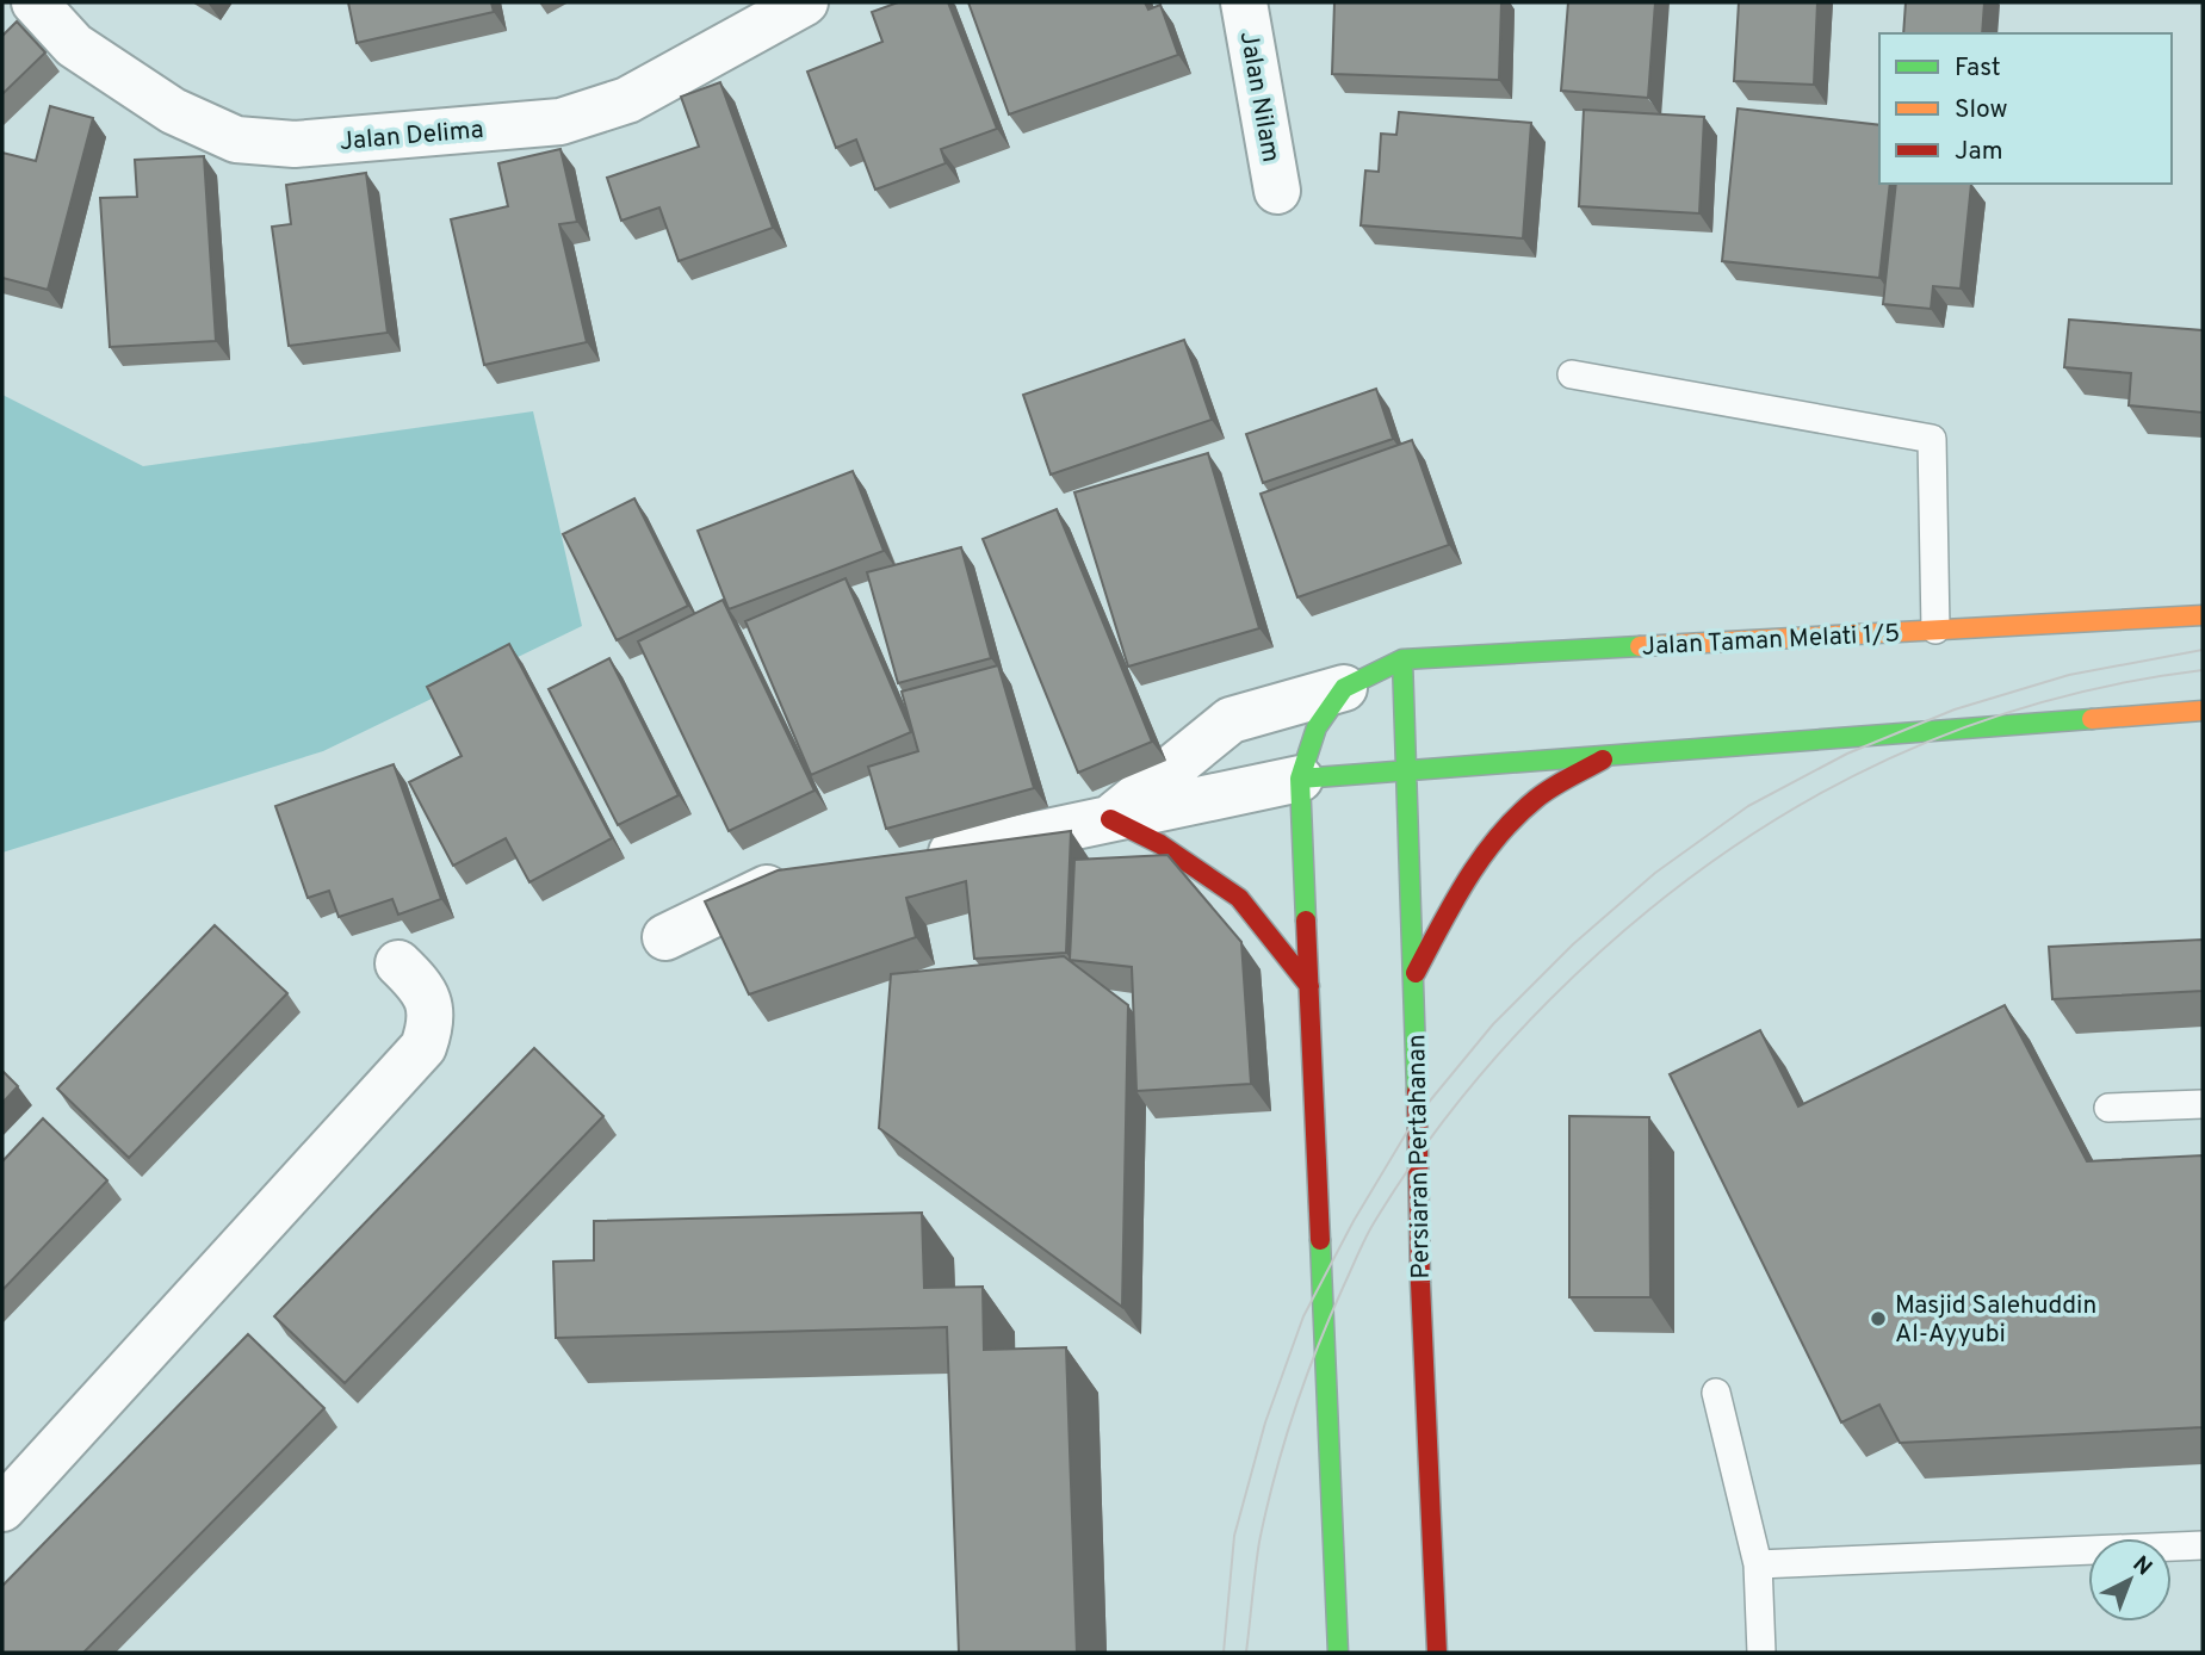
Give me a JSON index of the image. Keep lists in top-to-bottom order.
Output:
{
  "streets": {
    "main road": ["Jalan Taman Melati 1/5", "Persiaran Pertahanan"],
    "street": ["Jalan Nilam", "Jalan Delima"]
  },
  "crossings": [
    ["Jalan Taman Melati 1/5", "Persiaran Pertahanan"]
  ],
  "places": ["Masjid Salehuddin Al-Ayyubi"],
  "legend": ["Fast", "Slow", "Jam"],
  "north": "top right"
}
